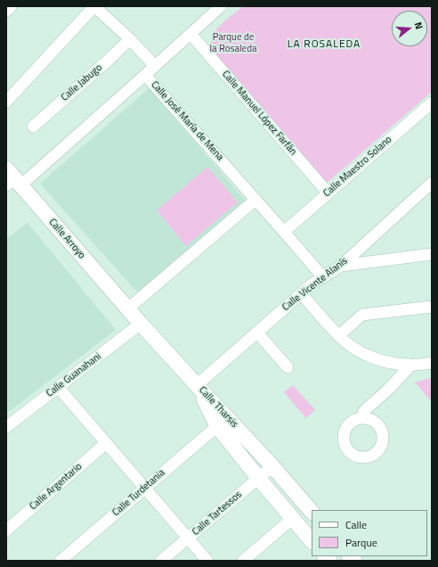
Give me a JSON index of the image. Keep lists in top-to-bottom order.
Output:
{
  "streets": {
    "main road": ["Calle Arroyo", "Calle Tharsis"],
    "street": [
      "Calle Jabugo",
      "Calle Manuel López Farfán",
      "Calle José María de Mena",
      "Calle Maestro Solano",
      "Calle Vicente Alanís",
      "Calle Guanahani",
      "Calle Argentario",
      "Calle Turdetania",
      "Calle Tartessos"
    ]
  },
  "crossings": [
    ["Calle Manuel López Farfán", "Calle Maestro Solano"],
    ["Calle José María de Mena", "Calle Maestro Solano"],
    ["Calle José María de Mena", "Calle Arroyo"],
    ["Calle José María de Mena", "Calle Vicente Alanís"],
    ["Calle Arroyo", "Calle Vicente Alanís"],
    ["Calle Arroyo", "Calle Guanahani"],
    ["Calle Arroyo", "Calle Tharsis"],
    ["Calle Vicente Alanís", "Calle Tharsis"],
    ["Calle Tharsis", "Calle Turdetania"],
    ["Calle Tharsis", "Calle Tartessos"]
  ],
  "districts": ["LA ROSALEDA"],
  "parks": ["Parque de la Rosaleda"],
  "legend": ["Calle", "Parque"],
  "north": "right"
}
